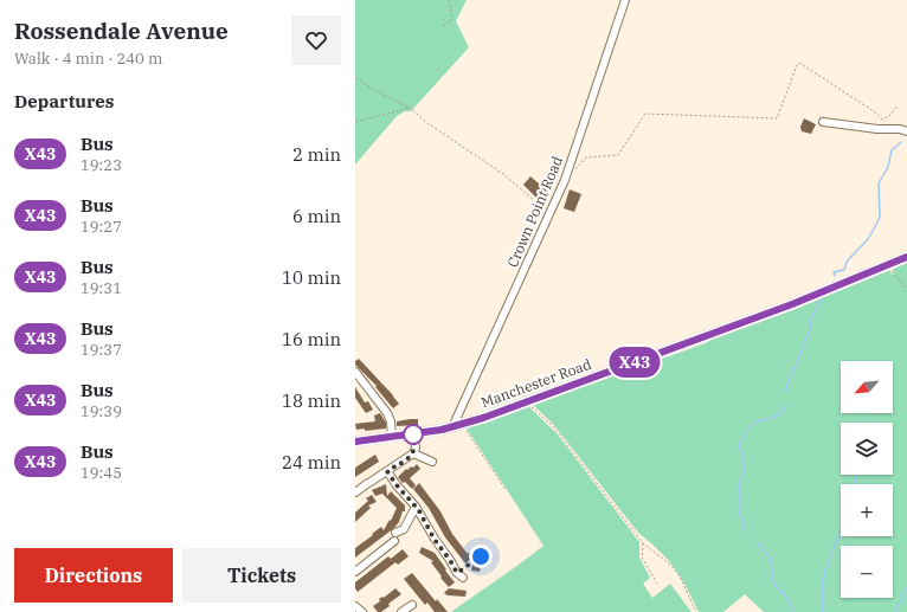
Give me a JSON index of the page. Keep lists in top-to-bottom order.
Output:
{
  "streets": {
    "main road": ["Manchester Road"],
    "street": ["Crown Point Road"]
  },
  "crossings": [
    ["Crown Point Road", "Manchester Road"]
  ],
  "lines": ["bus line X43"],
  "north": "bottom left",
  "page": {
    "heading": [
      ["Rossendale Avenue", "Walk · 4 min · 240 m"],
      "Departures"
    ],
    "on_map": "X43",
    "list": [
      {
        "mark": "X43",
        "name": "Bus",
        "note": "19:23",
        "value": "2 min"
      },
      {
        "mark": "X43",
        "name": "Bus",
        "note": "19:27",
        "value": "6 min"
      },
      {
        "mark": "X43",
        "name": "Bus",
        "note": "19:31",
        "value": "10 min"
      },
      {
        "mark": "X43",
        "name": "Bus",
        "note": "19:37",
        "value": "16 min"
      },
      {
        "mark": "X43",
        "name": "Bus",
        "note": "19:39",
        "value": "18 min"
      },
      {
        "mark": "X43",
        "name": "Bus",
        "note": "19:45",
        "value": "24 min"
      }
    ],
    "map_buttons": ["+", "−"],
    "buttons": ["Directions", "Tickets"]
  }
}
